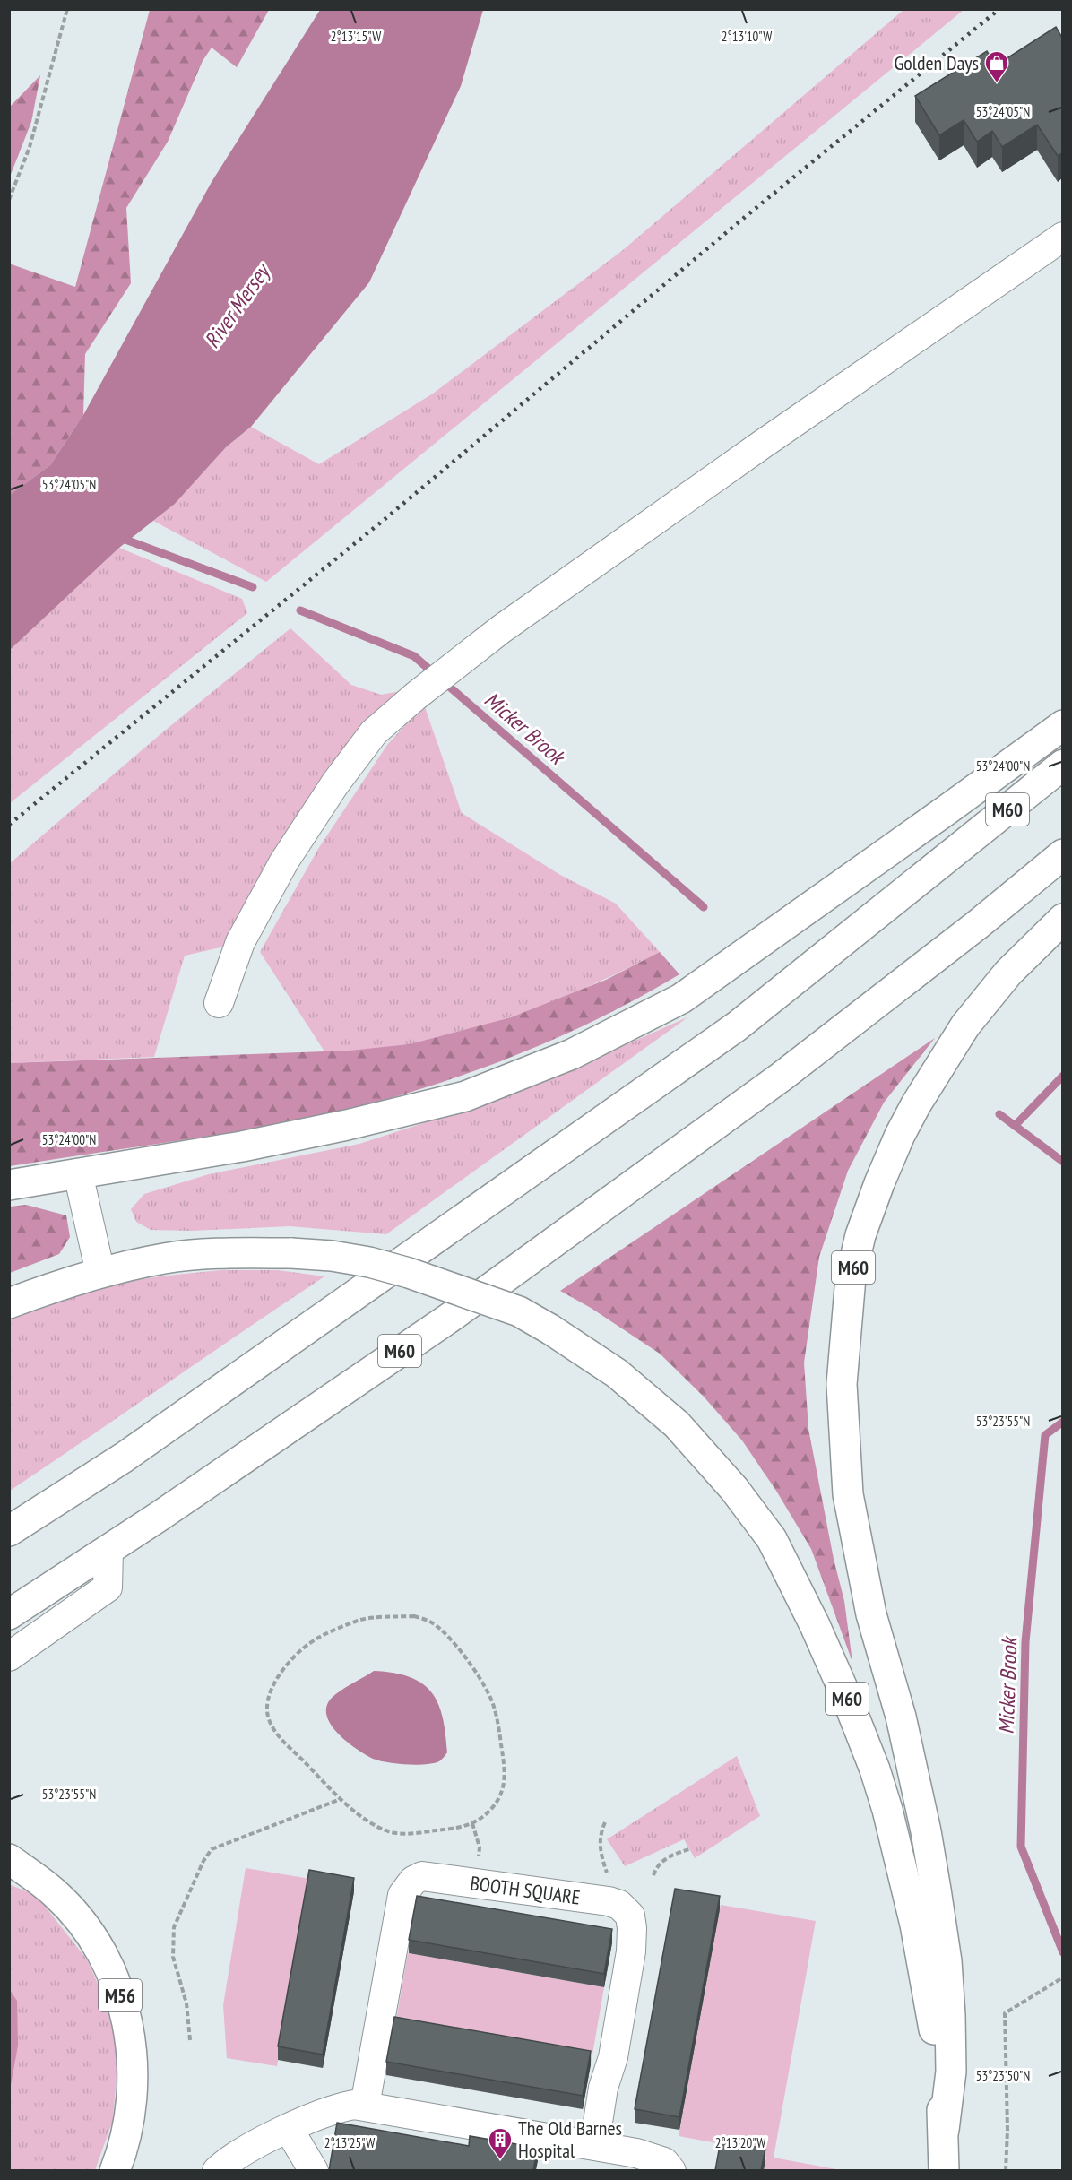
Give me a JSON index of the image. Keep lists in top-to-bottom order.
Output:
{
  "streets": {
    "highway": ["M60", "M56"],
    "street": ["BOOTH SQUARE"]
  },
  "water": ["River Mersey", "Micker Brook"],
  "places": {
    "shop": ["Golden Days"],
    "building": ["The Old Barnes Hospital"]
  },
  "coordinates": [
    "2°13'15\"W",
    "2°13'10\"W",
    "53°24'05\"N",
    "53°24'00\"N",
    "53°23'55\"N",
    "53°23'50\"N",
    "2°13'25\"W",
    "2°13'20\"W"
  ]
}
